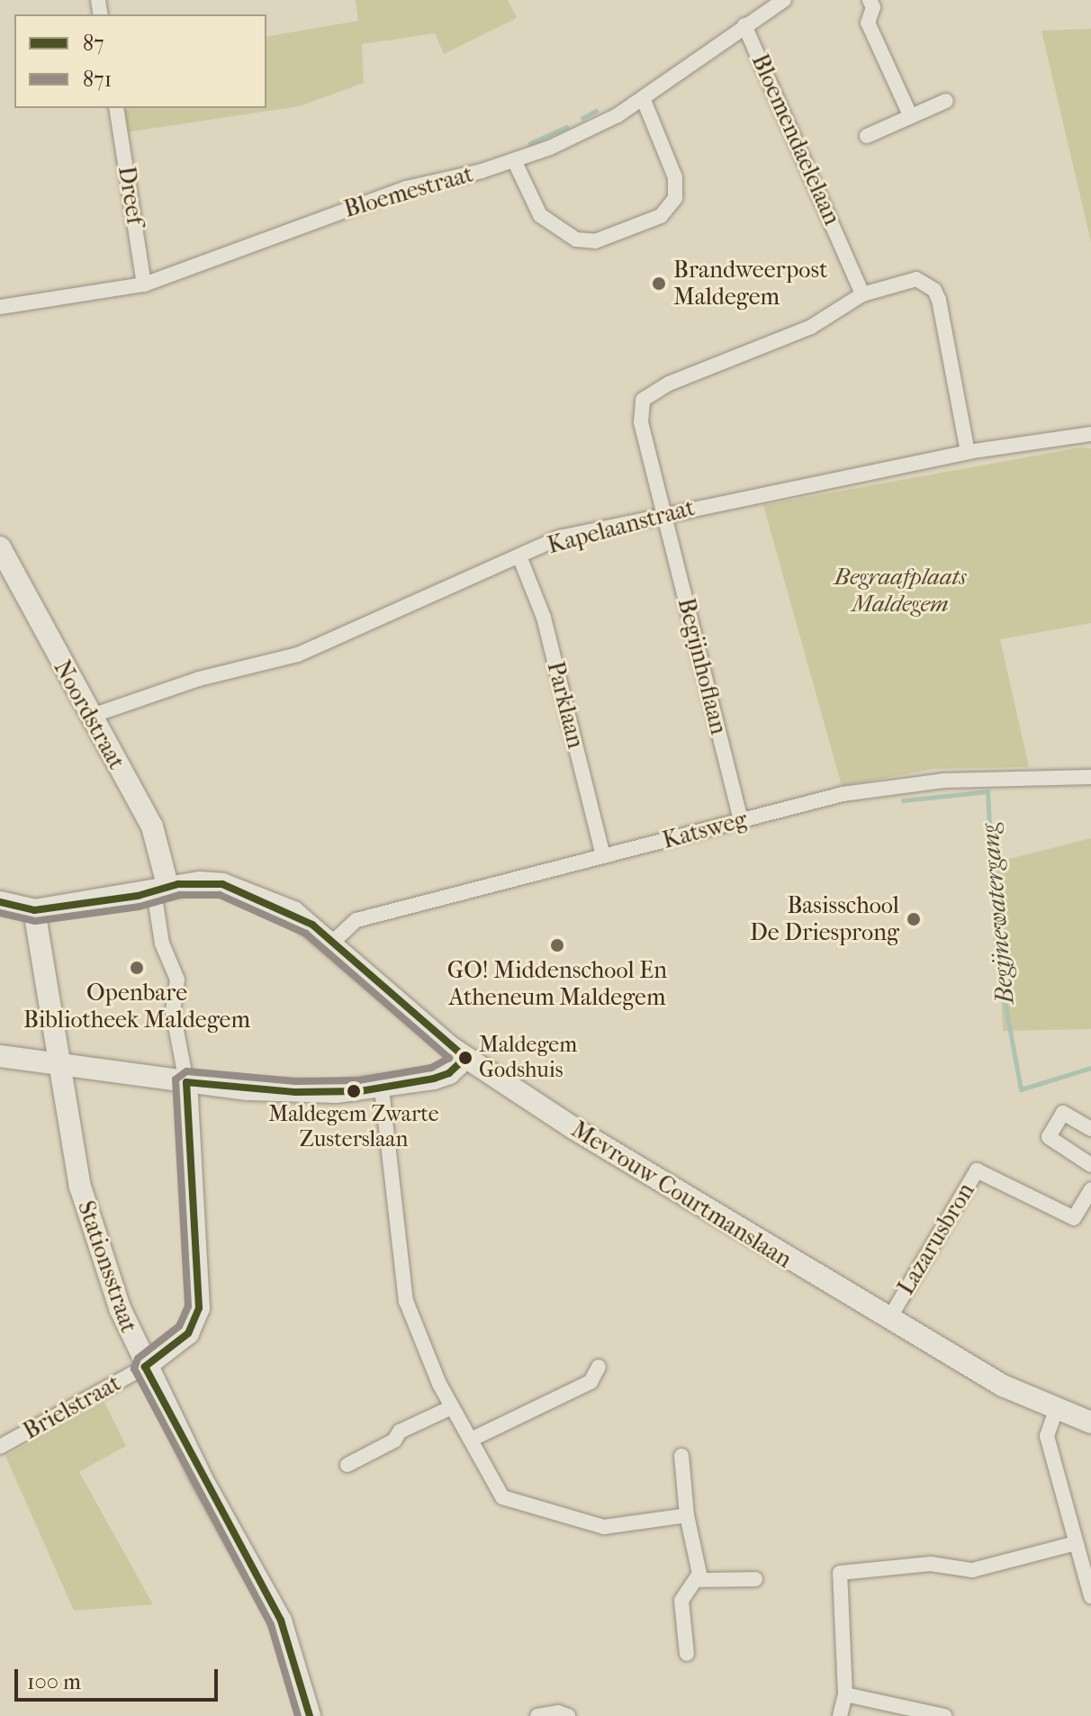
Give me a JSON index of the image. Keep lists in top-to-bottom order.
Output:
{
  "streets": {
    "street": [
      "Bloemendaelelaan",
      "Bloemestraat",
      "Dreef",
      "Kapelaanstraat",
      "Begijnhoflaan",
      "Parklaan",
      "Noordstraat",
      "Katsweg",
      "Mevrouw Courtmanslaan",
      "Lazarusbron",
      "Stationsstraat",
      "Brielstraat"
    ]
  },
  "crossings": [
    ["Bloemendaelelaan", "Bloemestraat"],
    ["Bloemestraat", "Dreef"],
    ["Kapelaanstraat", "Begijnhoflaan"],
    ["Kapelaanstraat", "Parklaan"],
    ["Kapelaanstraat", "Noordstraat"],
    ["Begijnhoflaan", "Katsweg"],
    ["Parklaan", "Katsweg"],
    ["Noordstraat", "Mevrouw Courtmanslaan"],
    ["Katsweg", "Mevrouw Courtmanslaan"],
    ["Mevrouw Courtmanslaan", "Lazarusbron"],
    ["Mevrouw Courtmanslaan", "Stationsstraat"],
    ["Stationsstraat", "Brielstraat"]
  ],
  "water": ["Begijnewatergang"],
  "parks": ["Begraafplaats Maldegem"],
  "places": [
    "Brandweerpost Maldegem",
    "Basisschool De Driesprong",
    "GO! Middenschool En Atheneum Maldegem",
    "Openbare Bibliotheek Maldegem",
    "Maldegem Godshuis",
    "Maldegem Zwarte Zusterslaan"
  ],
  "lines": ["transit line 87", "transit line 871"],
  "legend": ["87", "871"],
  "scale_bar": "100 m"
}
